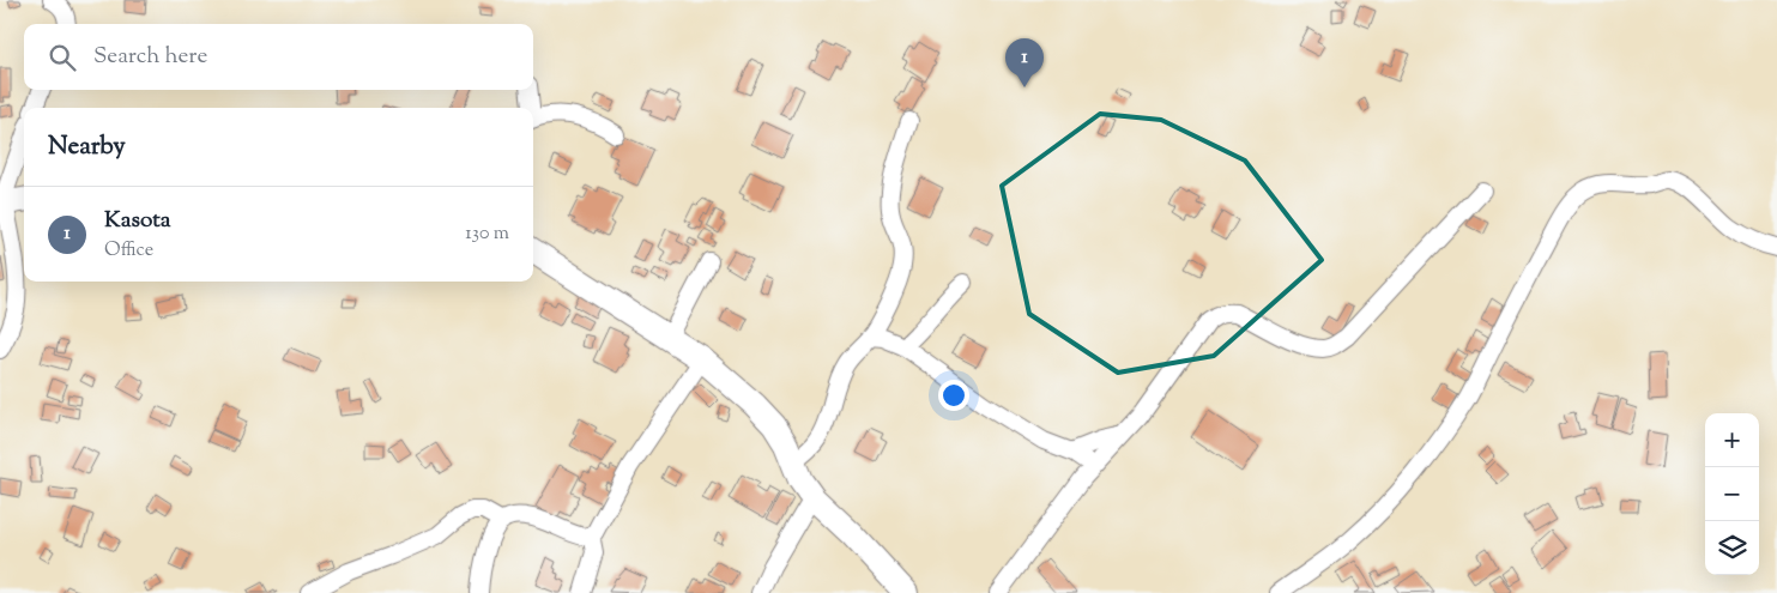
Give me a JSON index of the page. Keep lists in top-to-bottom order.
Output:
{
  "page": {
    "search": "Search here",
    "pins": "1",
    "heading": "Nearby",
    "list": [
      {
        "mark": "1",
        "name": "Kasota",
        "note": "Office",
        "value": "130 m"
      }
    ],
    "map_buttons": ["+", "−"]
  }
}
